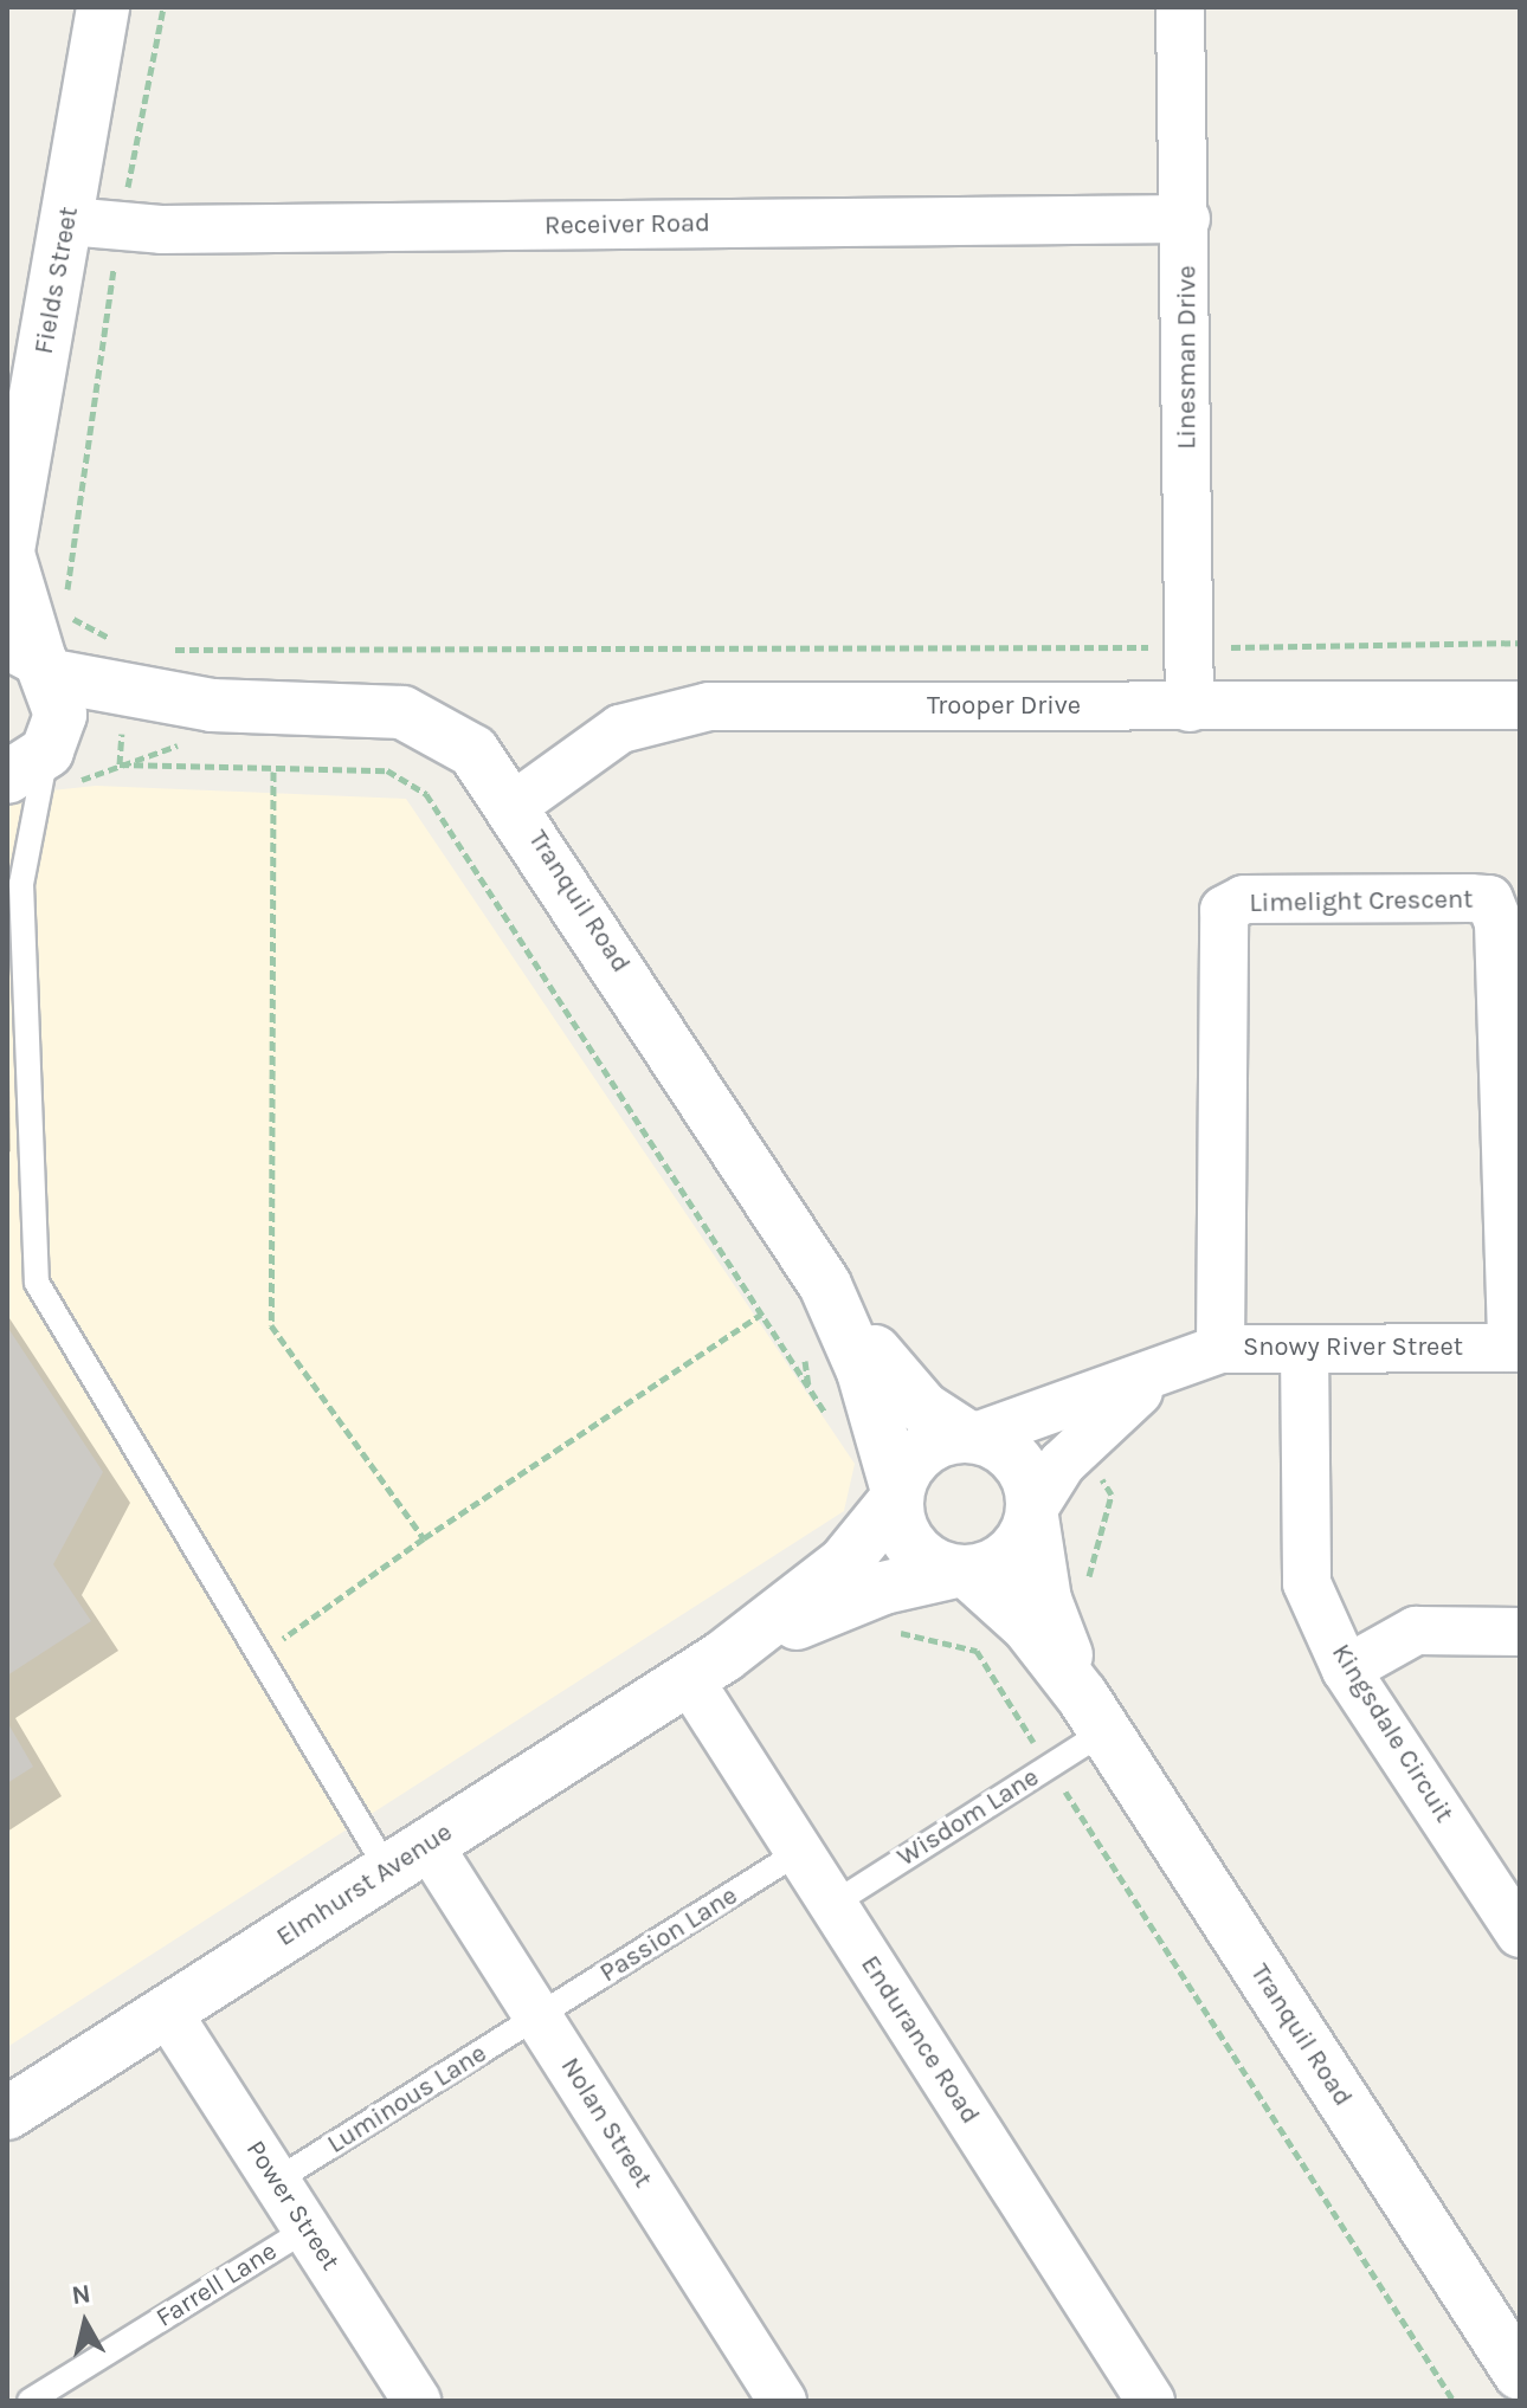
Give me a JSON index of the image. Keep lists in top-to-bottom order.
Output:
{
  "streets": {
    "street": [
      "Receiver Road",
      "Fields Street",
      "Linesman Drive",
      "Trooper Drive",
      "Tranquil Road",
      "Limelight Crescent",
      "Snowy River Street",
      "Kingsdale Circuit",
      "Elmhurst Avenue",
      "Endurance Road",
      "Nolan Street",
      "Power Street"
    ],
    "lane": [
      "Wisdom Lane",
      "Passion Lane",
      "Luminous Lane",
      "Farrell Lane"
    ]
  },
  "crossings": [
    ["Receiver Road", "Fields Street"],
    ["Receiver Road", "Linesman Drive"],
    ["Fields Street", "Tranquil Road"],
    ["Linesman Drive", "Trooper Drive"],
    ["Trooper Drive", "Tranquil Road"],
    ["Tranquil Road", "Snowy River Street"],
    ["Tranquil Road", "Wisdom Lane"],
    ["Tranquil Road", "Elmhurst Avenue"],
    ["Limelight Crescent", "Snowy River Street"],
    ["Snowy River Street", "Kingsdale Circuit"],
    ["Snowy River Street", "Elmhurst Avenue"],
    ["Wisdom Lane", "Endurance Road"],
    ["Elmhurst Avenue", "Endurance Road"],
    ["Elmhurst Avenue", "Nolan Street"],
    ["Elmhurst Avenue", "Power Street"],
    ["Passion Lane", "Endurance Road"],
    ["Passion Lane", "Luminous Lane"],
    ["Passion Lane", "Nolan Street"],
    ["Luminous Lane", "Nolan Street"],
    ["Luminous Lane", "Power Street"],
    ["Power Street", "Farrell Lane"]
  ],
  "north": "top"
}
